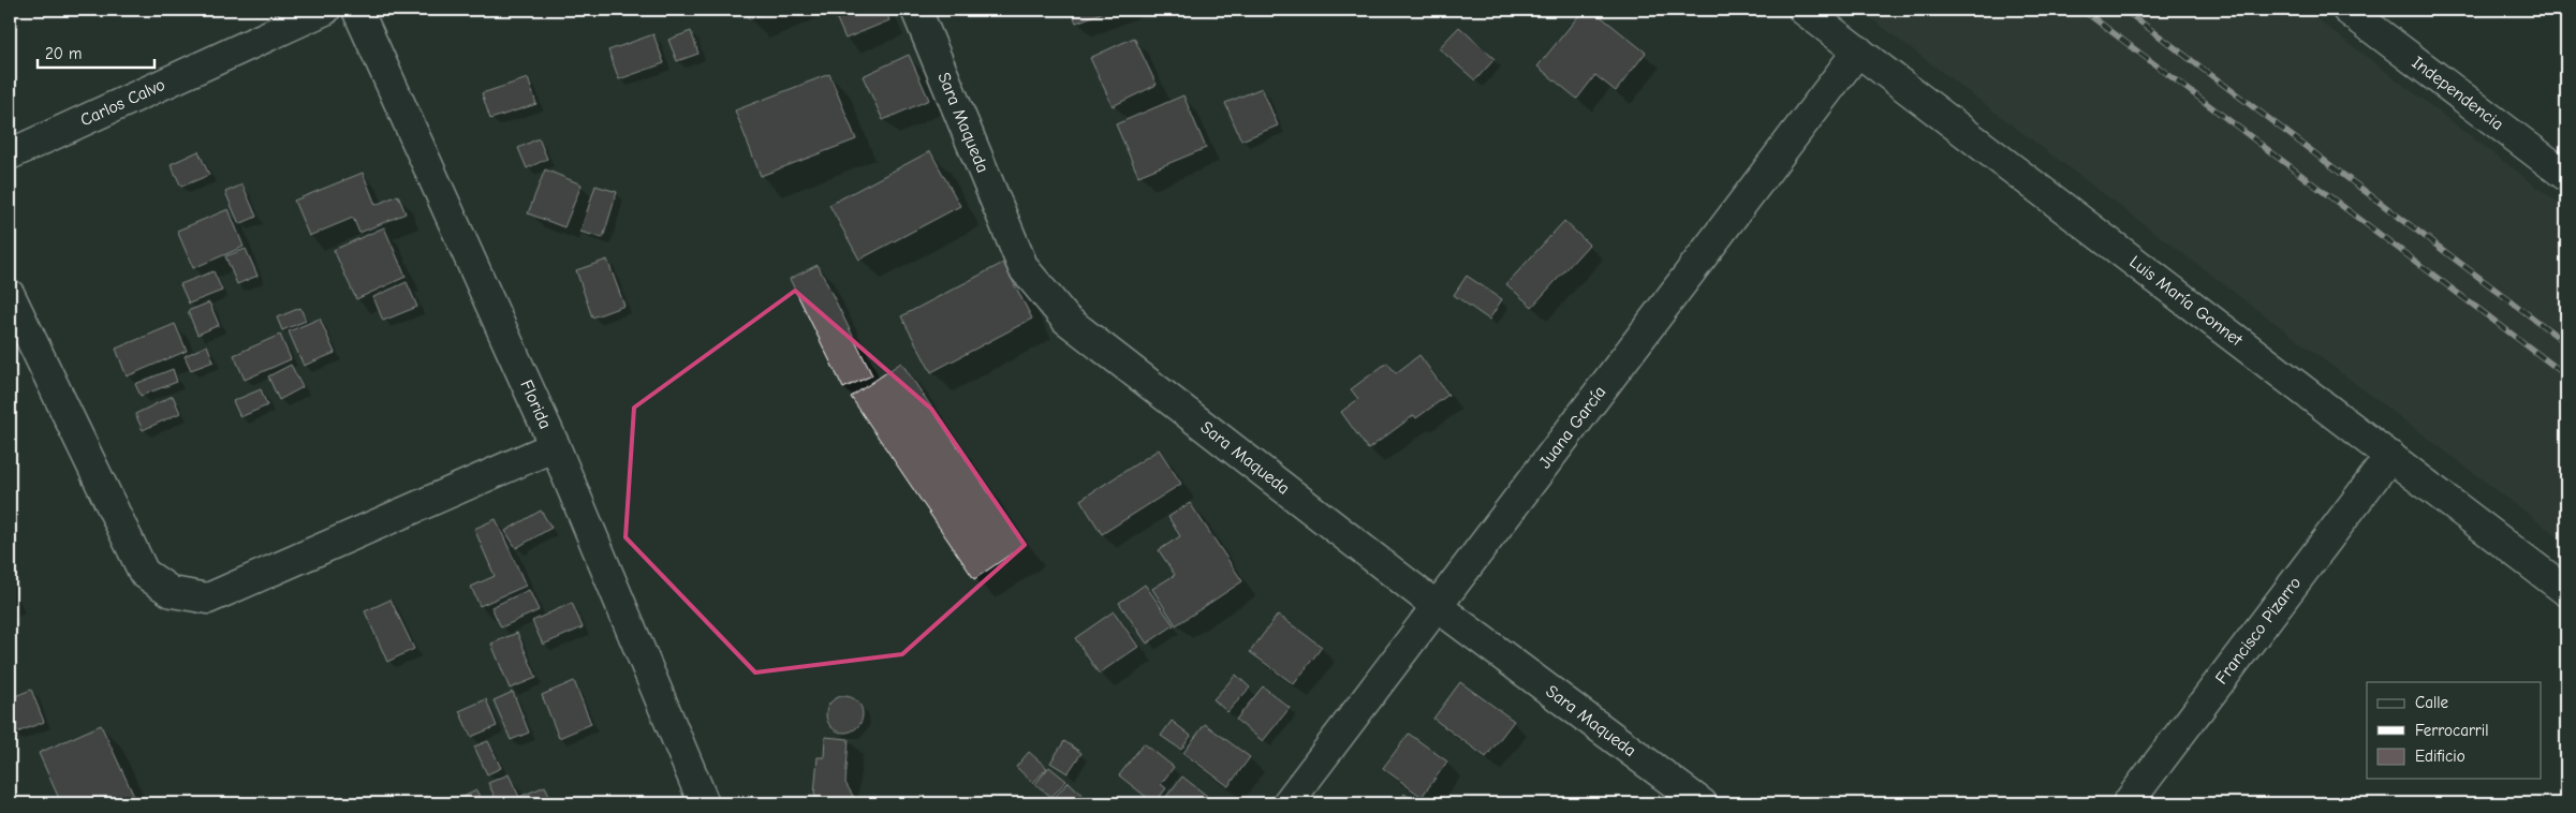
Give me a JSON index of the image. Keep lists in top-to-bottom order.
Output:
{
  "streets": {
    "street": [
      "Independencia",
      "Carlos Calvo",
      "Sara Maqueda",
      "Luis María Gonnet",
      "Florida",
      "Juana García",
      "Francisco Pizarro"
    ]
  },
  "crossings": [
    ["Sara Maqueda", "Juana García"],
    ["Luis María Gonnet", "Juana García"],
    ["Luis María Gonnet", "Francisco Pizarro"]
  ],
  "legend": ["Calle", "Ferrocarril", "Edificio"],
  "scale_bar": "20 m"
}
